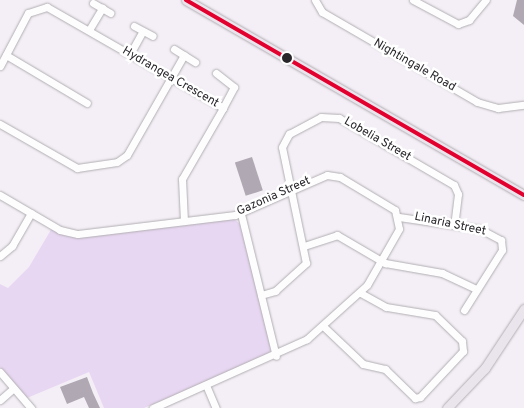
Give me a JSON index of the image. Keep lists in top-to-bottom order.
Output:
{
  "streets": {
    "street": [
      "Nightingale Road",
      "Hydrangea Crescent",
      "Lobelia Street",
      "Gazonia Street",
      "Linaria Street"
    ]
  },
  "crossings": [
    ["Hydrangea Crescent", "Gazonia Street"],
    ["Lobelia Street", "Gazonia Street"],
    ["Lobelia Street", "Linaria Street"],
    ["Gazonia Street", "Linaria Street"]
  ]
}
